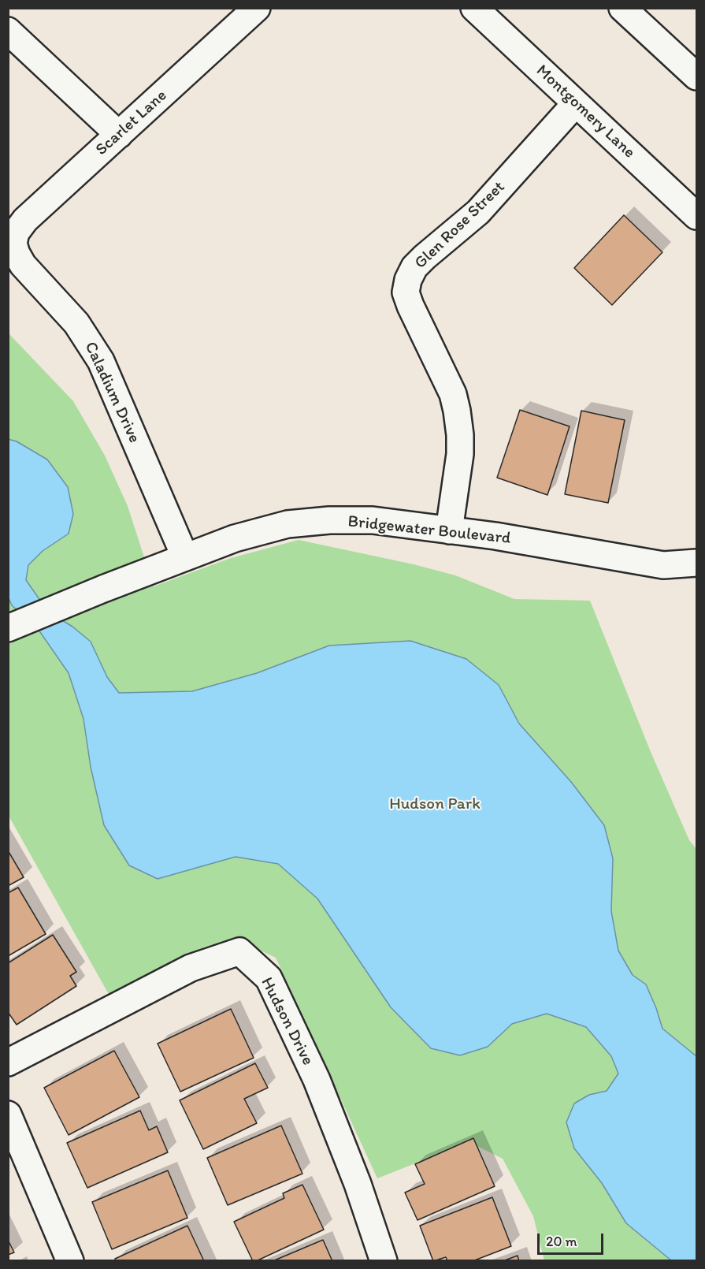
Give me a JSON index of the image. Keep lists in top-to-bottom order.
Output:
{
  "streets": {
    "street": [
      "Montgomery Lane",
      "Scarlet Lane",
      "Glen Rose Street",
      "Caladium Drive",
      "Bridgewater Boulevard",
      "Hudson Drive"
    ]
  },
  "crossings": [
    ["Montgomery Lane", "Glen Rose Street"],
    ["Scarlet Lane", "Caladium Drive"],
    ["Glen Rose Street", "Bridgewater Boulevard"],
    ["Caladium Drive", "Bridgewater Boulevard"]
  ],
  "parks": ["Hudson Park"],
  "scale_bar": "20 m"
}
